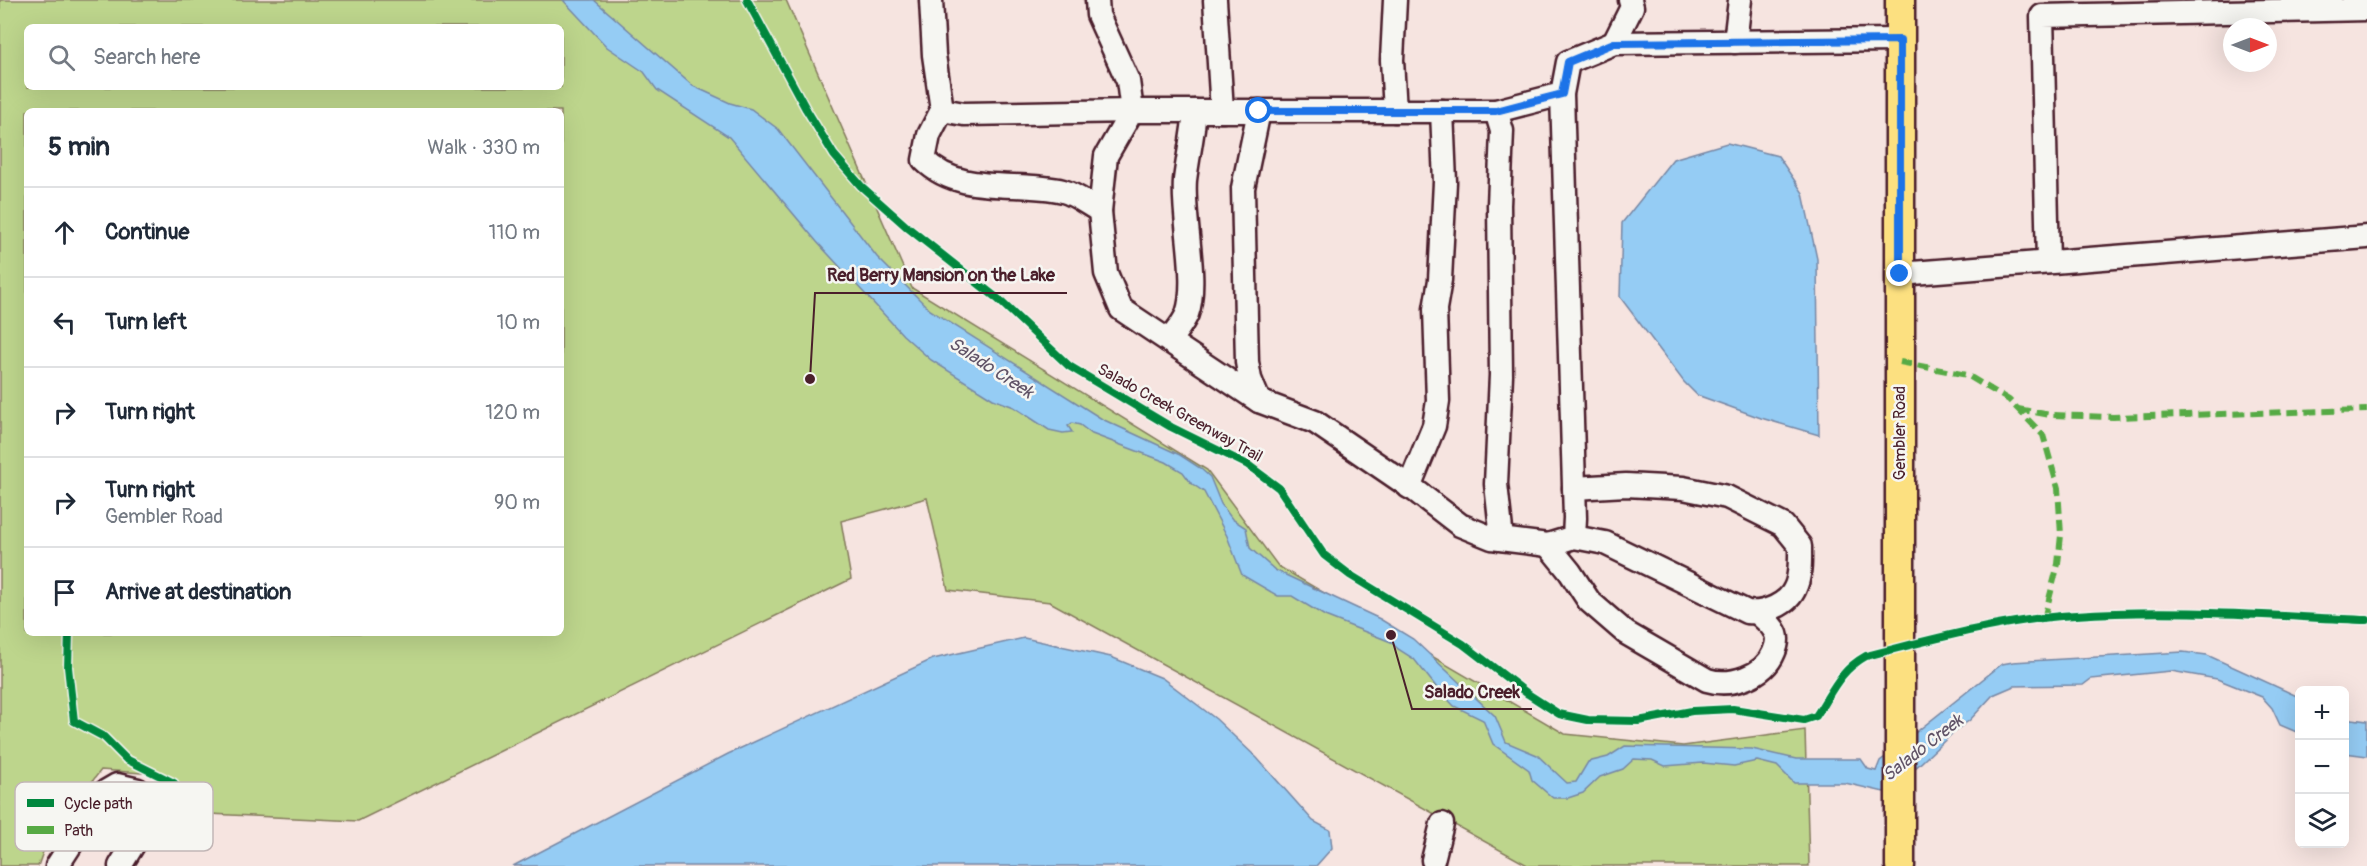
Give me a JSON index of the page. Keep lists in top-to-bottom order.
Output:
{
  "streets": {
    "main road": ["Gembler Road"],
    "cycle path": ["Salado Creek Greenway Trail"]
  },
  "water": ["Salado Creek"],
  "places": ["Red Berry Mansion on the Lake", "Salado Creek"],
  "legend": ["Cycle path", "Path"],
  "north": "right",
  "page": {
    "search": "Search here",
    "heading": ["5 min", "Walk · 330 m"],
    "list": [
      ["Continue", "110 m"],
      ["Turn left", "10 m"],
      ["Turn right", "120 m"],
      ["Turn right", "Gembler Road", "90 m"],
      "Arrive at destination"
    ],
    "map_buttons": ["+", "−"]
  }
}
